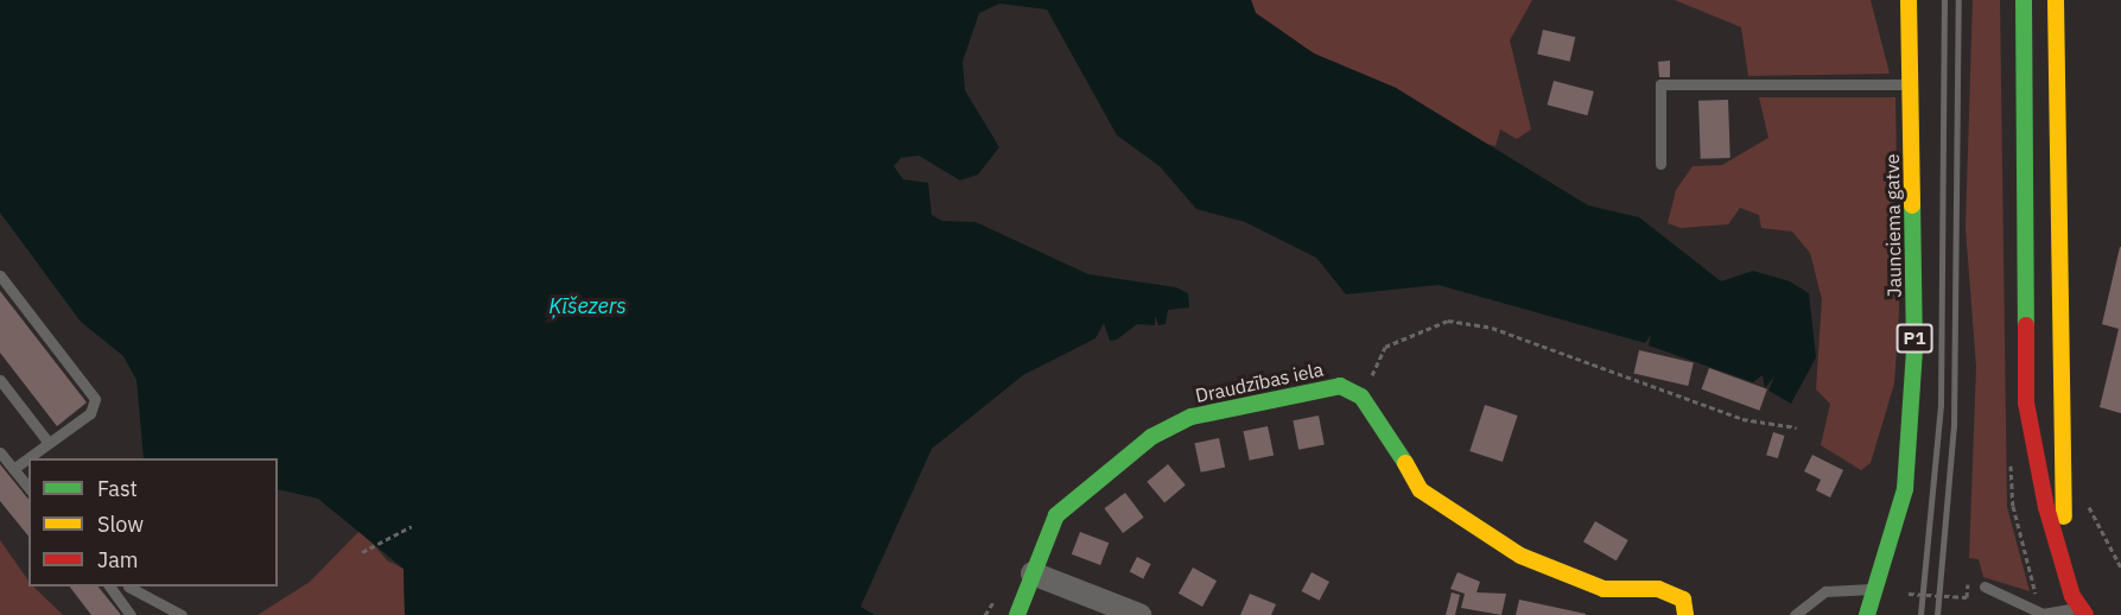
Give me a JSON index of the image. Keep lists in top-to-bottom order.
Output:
{
  "streets": {
    "main road": ["Jaunciema gatve", "P1", "Draudzības iela"]
  },
  "crossings": [
    ["Jaunciema gatve", "P1"]
  ],
  "water": ["Ķīšezers"],
  "legend": ["Fast", "Slow", "Jam"]
}
